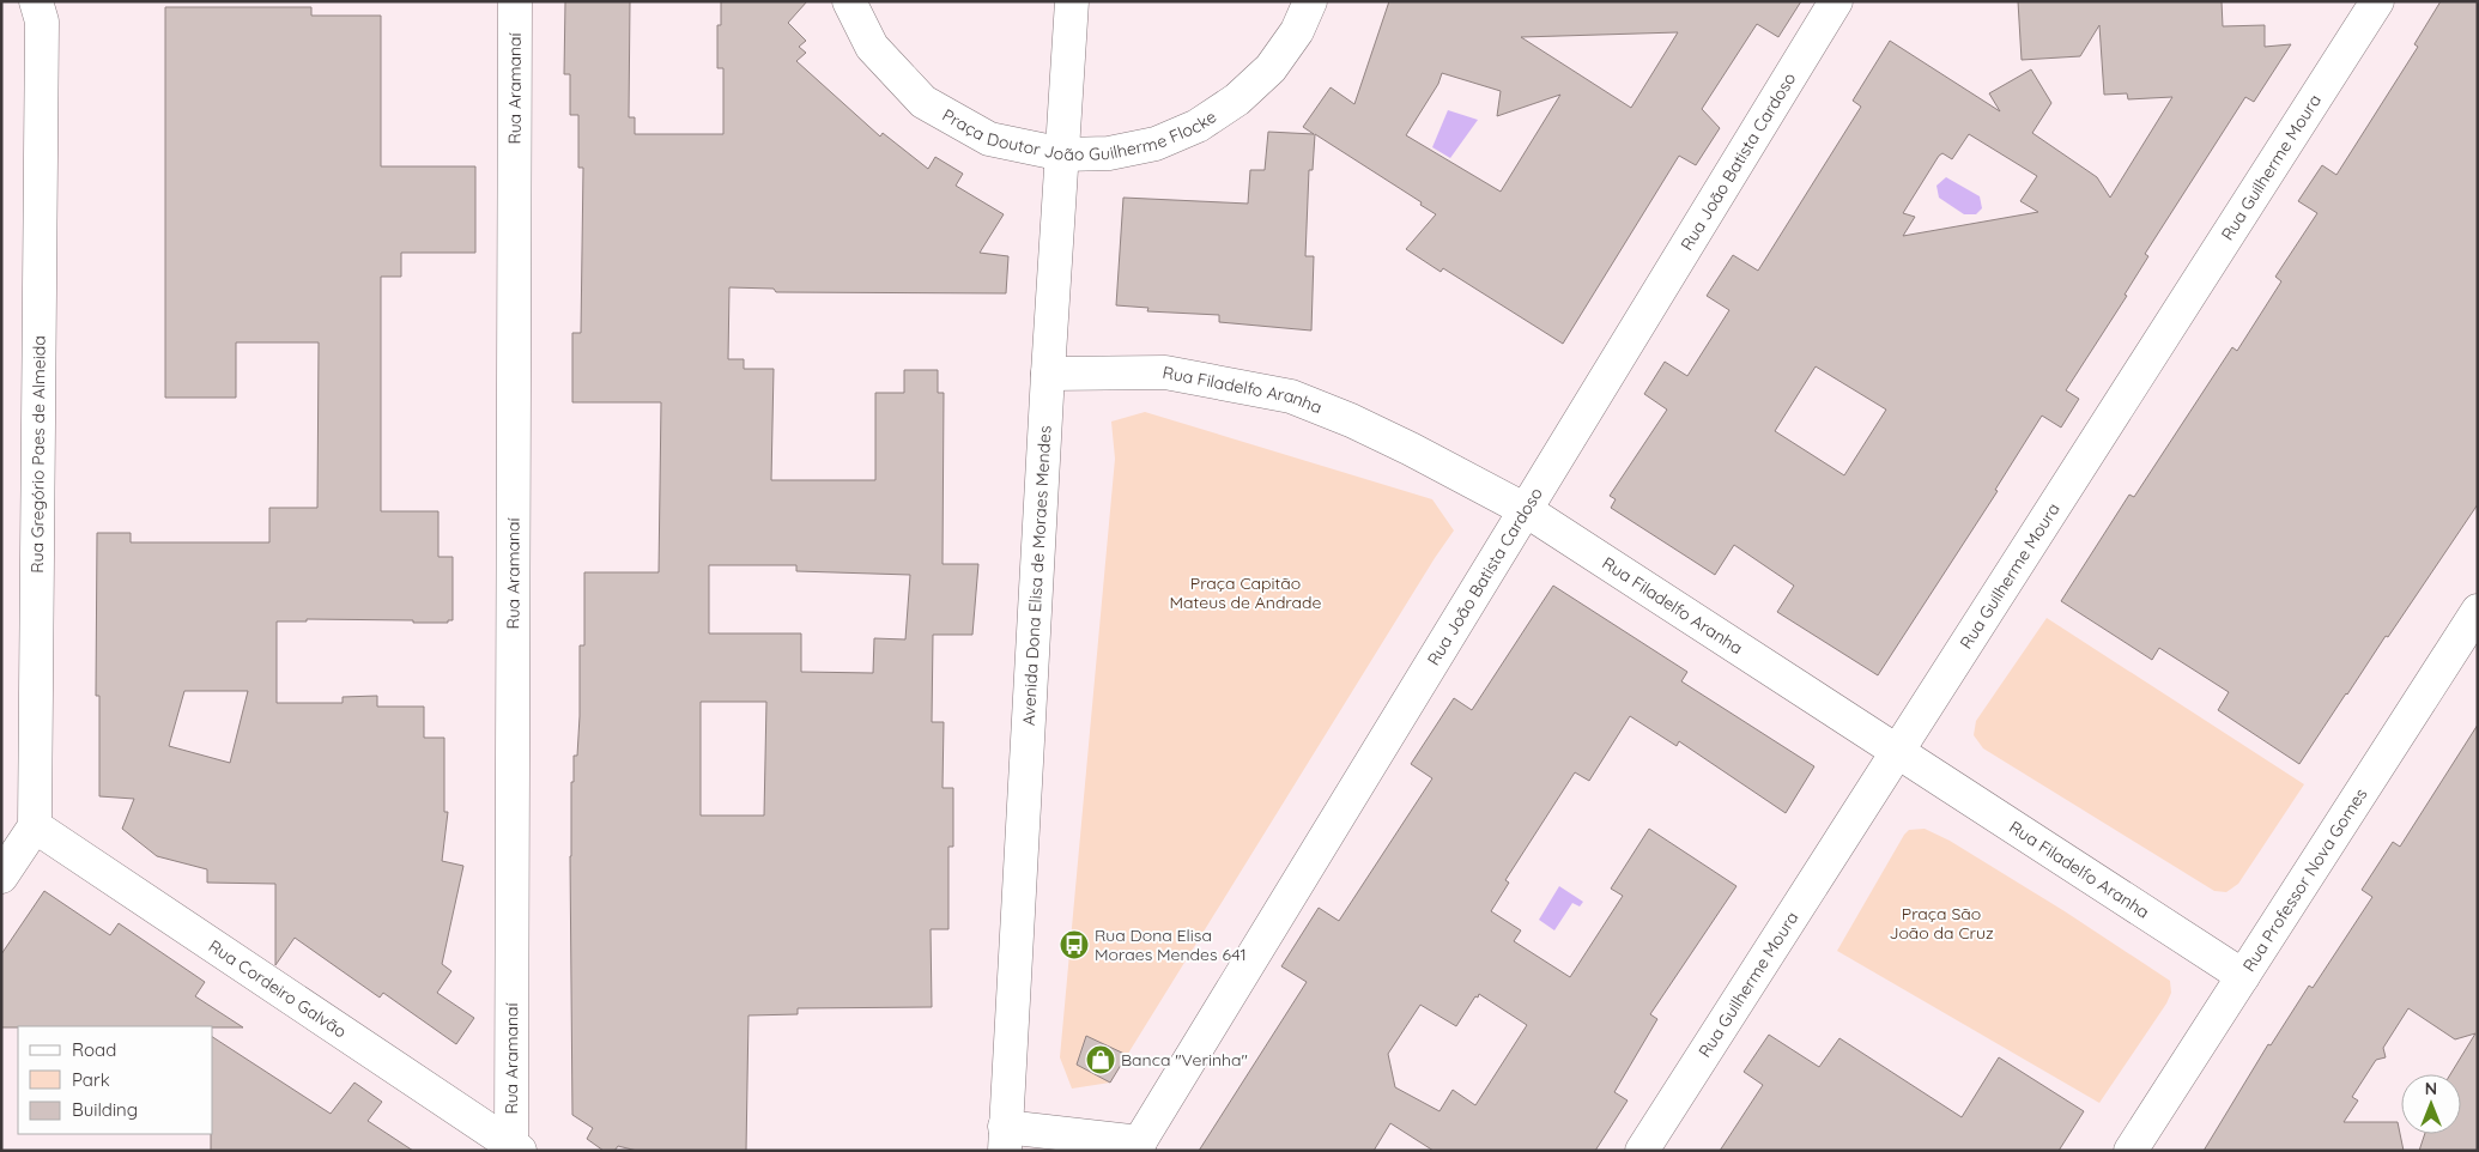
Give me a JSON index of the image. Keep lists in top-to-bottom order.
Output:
{
  "streets": {
    "street": [
      "Rua Aramanaí",
      "Praça Doutor João Guilherme Flocke",
      "Rua João Batista Cardoso",
      "Rua Guilherme Moura",
      "Rua Filadelfo Aranha",
      "Rua Gregório Paes de Almeida",
      "Avenida Dona Elisa de Moraes Mendes",
      "Rua Professor Nova Gomes",
      "Rua Cordeiro Galvão"
    ]
  },
  "crossings": [
    ["Rua Aramanaí", "Rua Cordeiro Galvão"],
    ["Praça Doutor João Guilherme Flocke", "Avenida Dona Elisa de Moraes Mendes"],
    ["Rua João Batista Cardoso", "Rua Filadelfo Aranha"],
    ["Rua Guilherme Moura", "Rua Filadelfo Aranha"],
    ["Rua Filadelfo Aranha", "Avenida Dona Elisa de Moraes Mendes"],
    ["Rua Filadelfo Aranha", "Rua Professor Nova Gomes"],
    ["Rua Gregório Paes de Almeida", "Rua Cordeiro Galvão"]
  ],
  "parks": ["Praça Capitão Mateus de Andrade", "Praça São João da Cruz"],
  "places": {
    "bus stop": ["Rua Dona Elisa Moraes Mendes 641"],
    "shop": ["Banca \"Verinha\""]
  },
  "legend": ["Road", "Park", "Building"],
  "north": "top"
}
